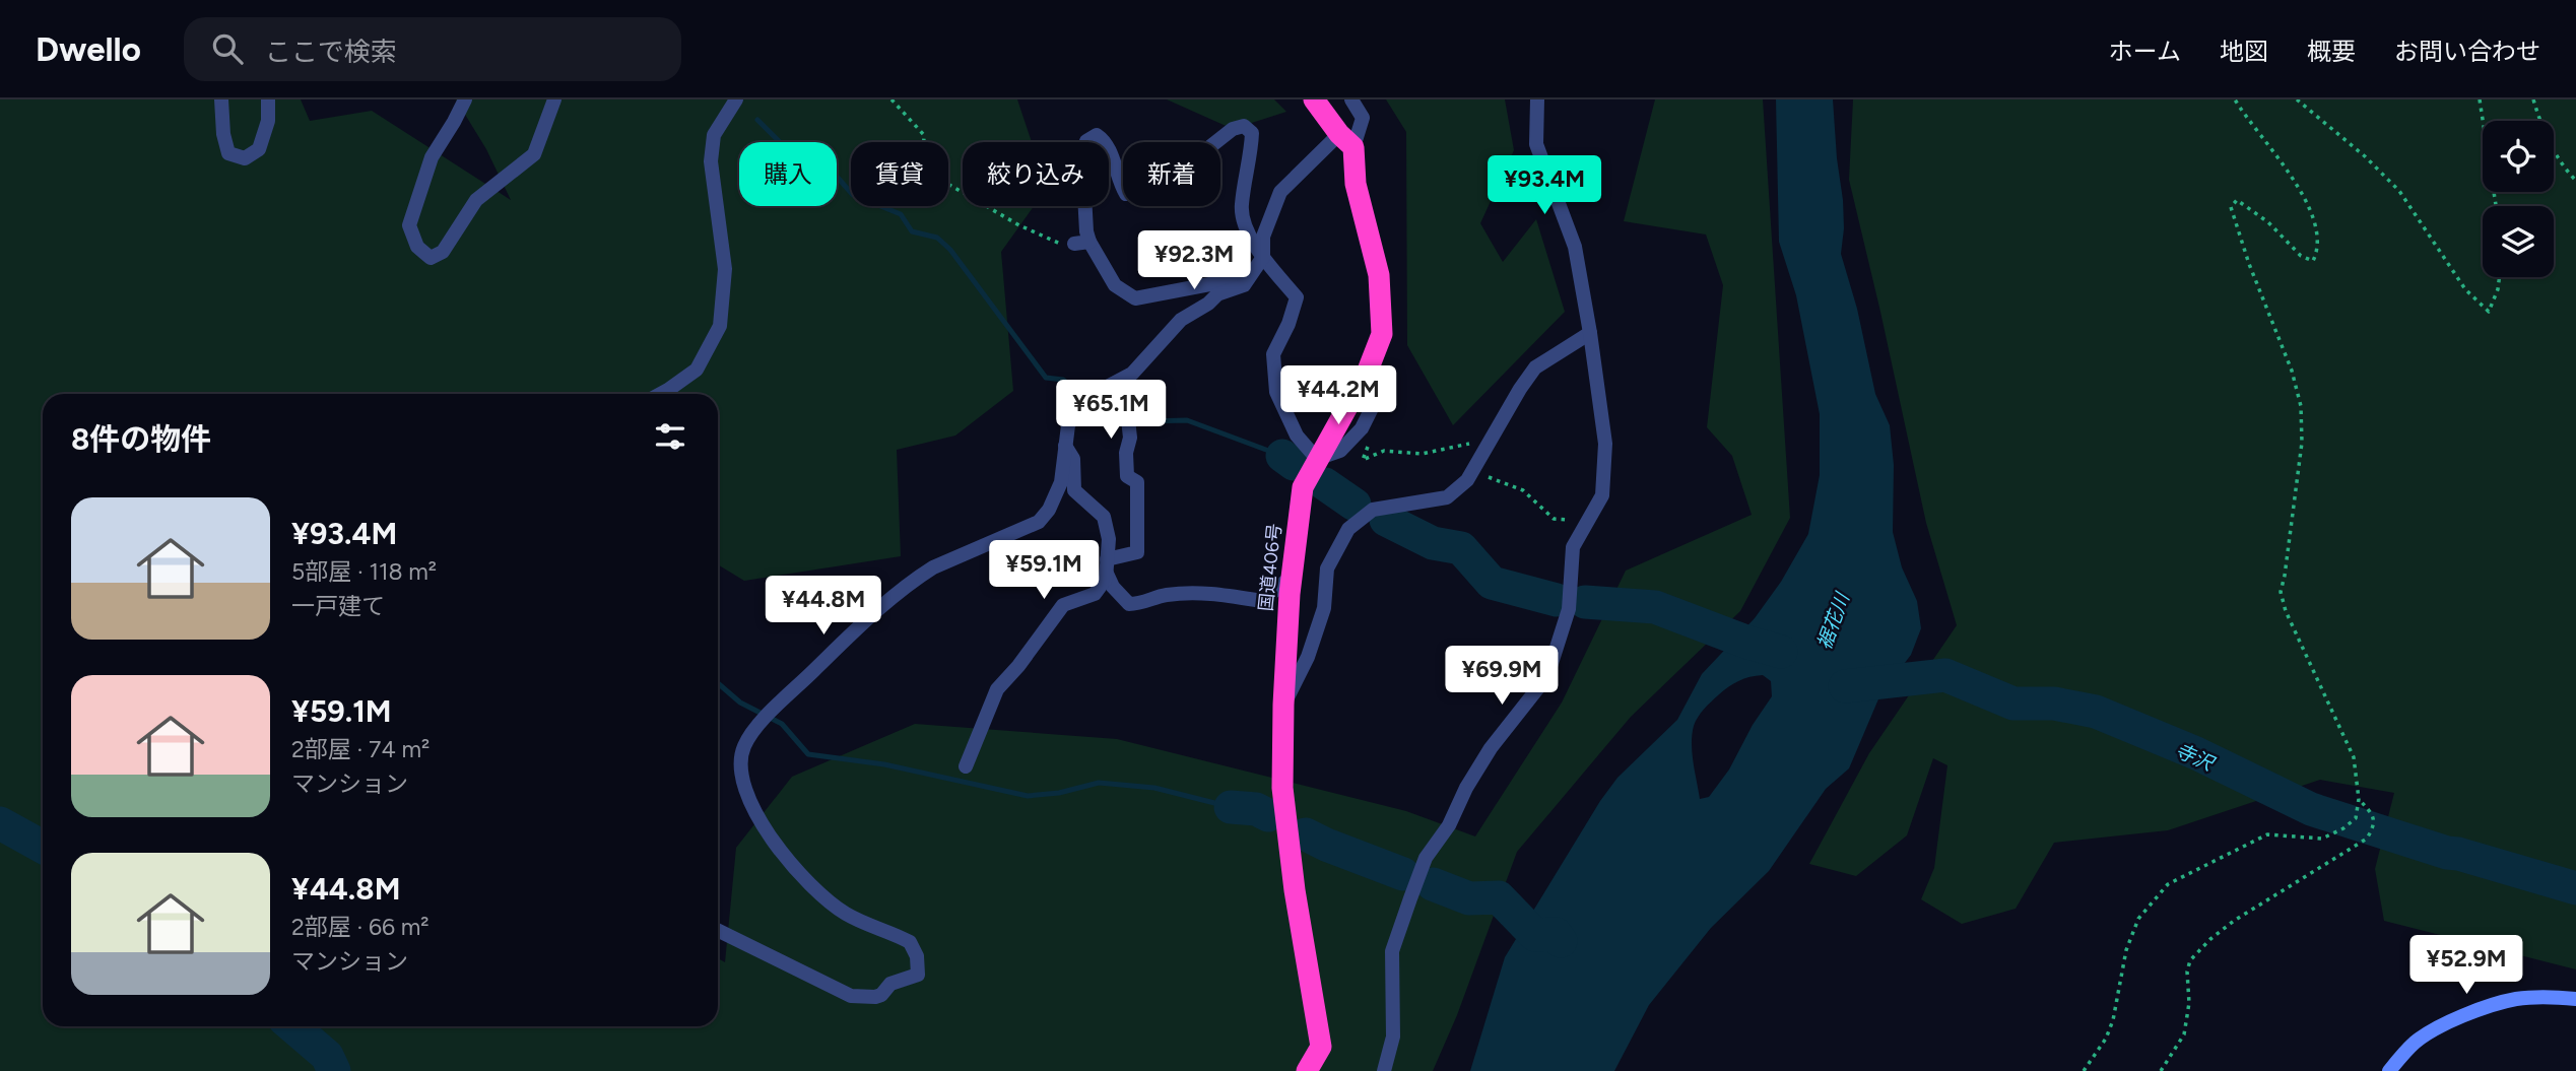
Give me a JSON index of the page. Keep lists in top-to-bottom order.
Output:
{
  "streets": {
    "highway": ["国道406号"]
  },
  "water": ["裾花川", "寺沢"],
  "page": {
    "header": "Dwello",
    "search": "ここで検索",
    "nav": [
      "ホーム",
      "地図",
      "概要",
      "お問い合わせ"
    ],
    "chip": [
      "購入",
      "賃貸",
      "絞り込み",
      "新着"
    ],
    "price": [
      "¥93.4M",
      "¥92.3M",
      "¥44.2M",
      "¥65.1M",
      "¥59.1M",
      "¥44.8M",
      "¥69.9M",
      "¥52.9M"
    ],
    "heading": "8件の物件",
    "list": [
      {
        "name": "¥93.4M",
        "note": "5部屋 · 118 m² · 一戸建て"
      },
      {
        "name": "¥59.1M",
        "note": "2部屋 · 74 m² · マンション"
      },
      {
        "name": "¥44.8M",
        "note": "2部屋 · 66 m² · マンション"
      }
    ]
  }
}
